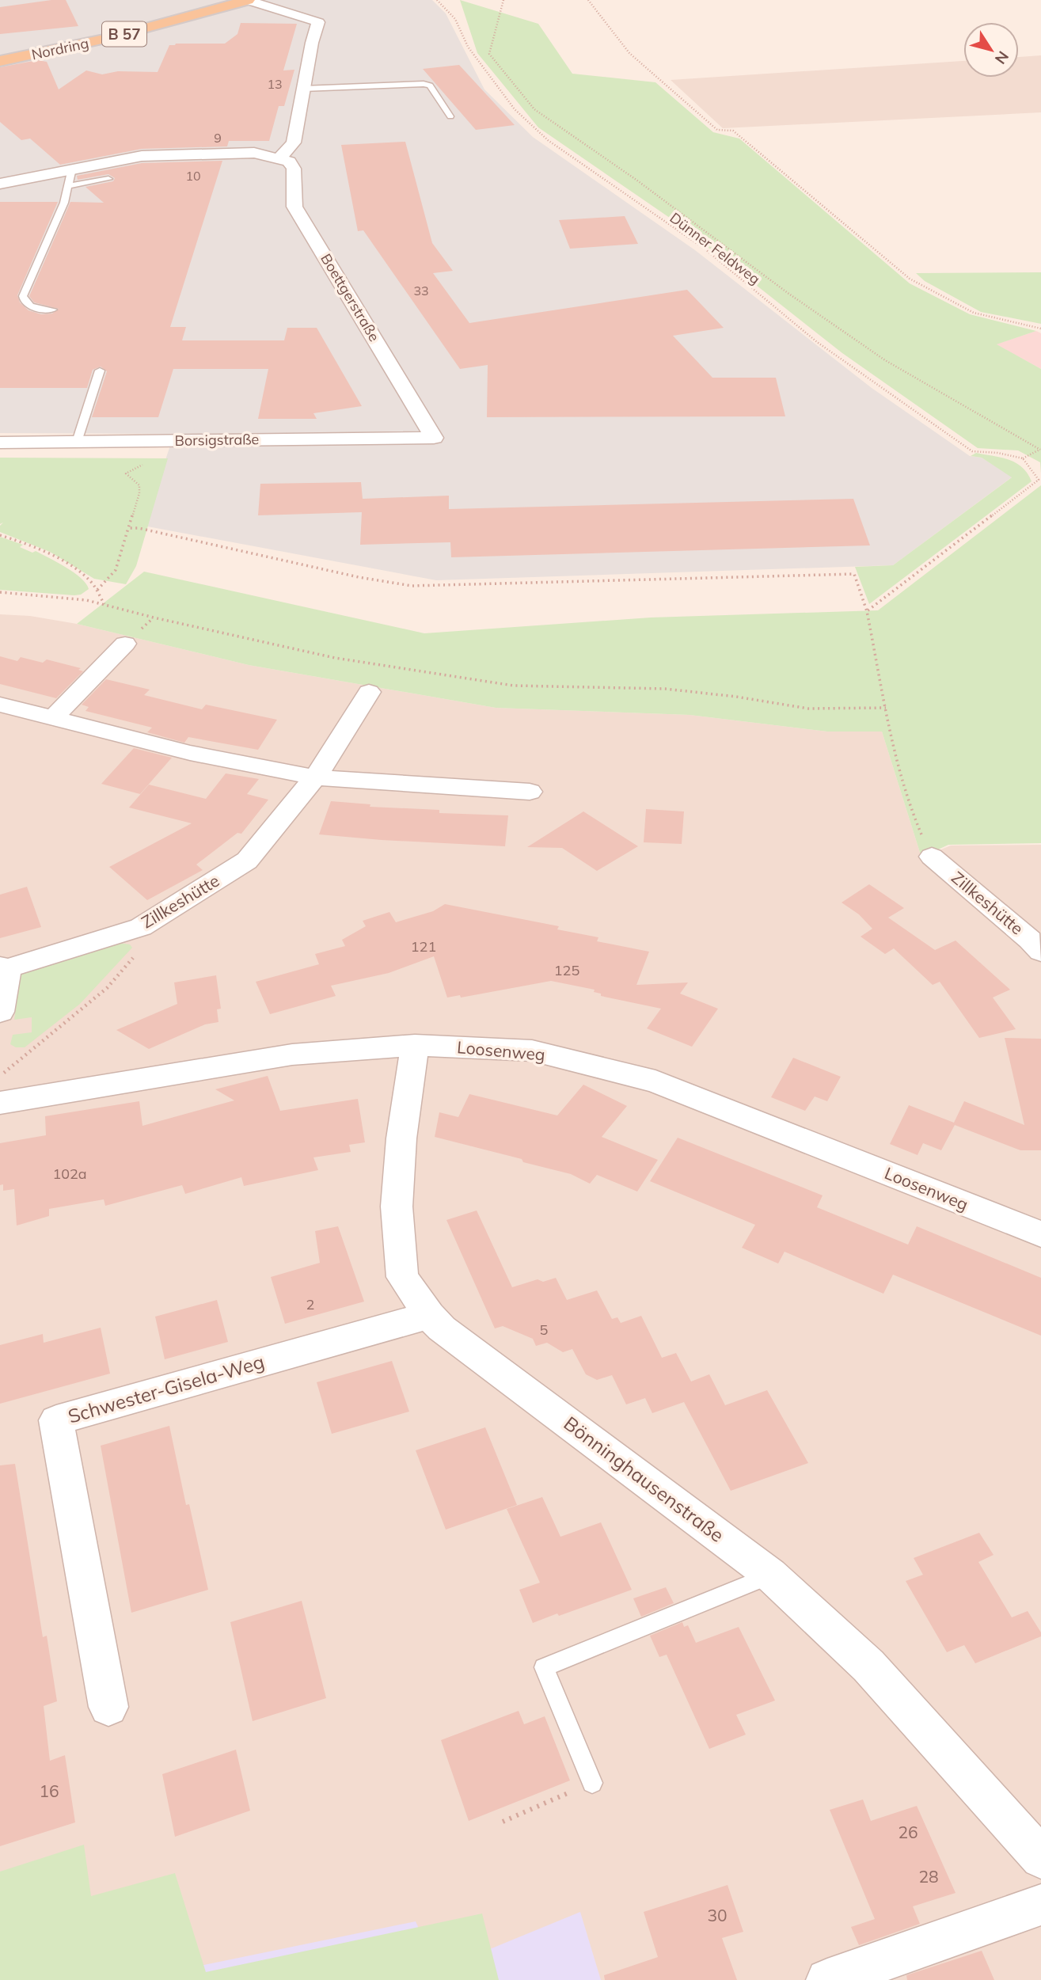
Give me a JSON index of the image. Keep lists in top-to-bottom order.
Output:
{
  "streets": {
    "main road": ["B 57", "Nordring"],
    "street": [
      "Boettgerstraße",
      "Borsigstraße",
      "Zillkeshütte",
      "Loosenweg",
      "Schwester-Gisela-Weg",
      "Bönninghausenstraße"
    ],
    "path": ["Dünner Feldweg"]
  },
  "crossings": [
    ["Boettgerstraße", "Borsigstraße"],
    ["Loosenweg", "Bönninghausenstraße"],
    ["Schwester-Gisela-Weg", "Bönninghausenstraße"]
  ],
  "house_numbers": [
    "13",
    "9",
    "10",
    "33",
    "121",
    "125",
    "102a",
    "2",
    "5",
    "16",
    "26",
    "28",
    "30"
  ],
  "north": "bottom right"
}
